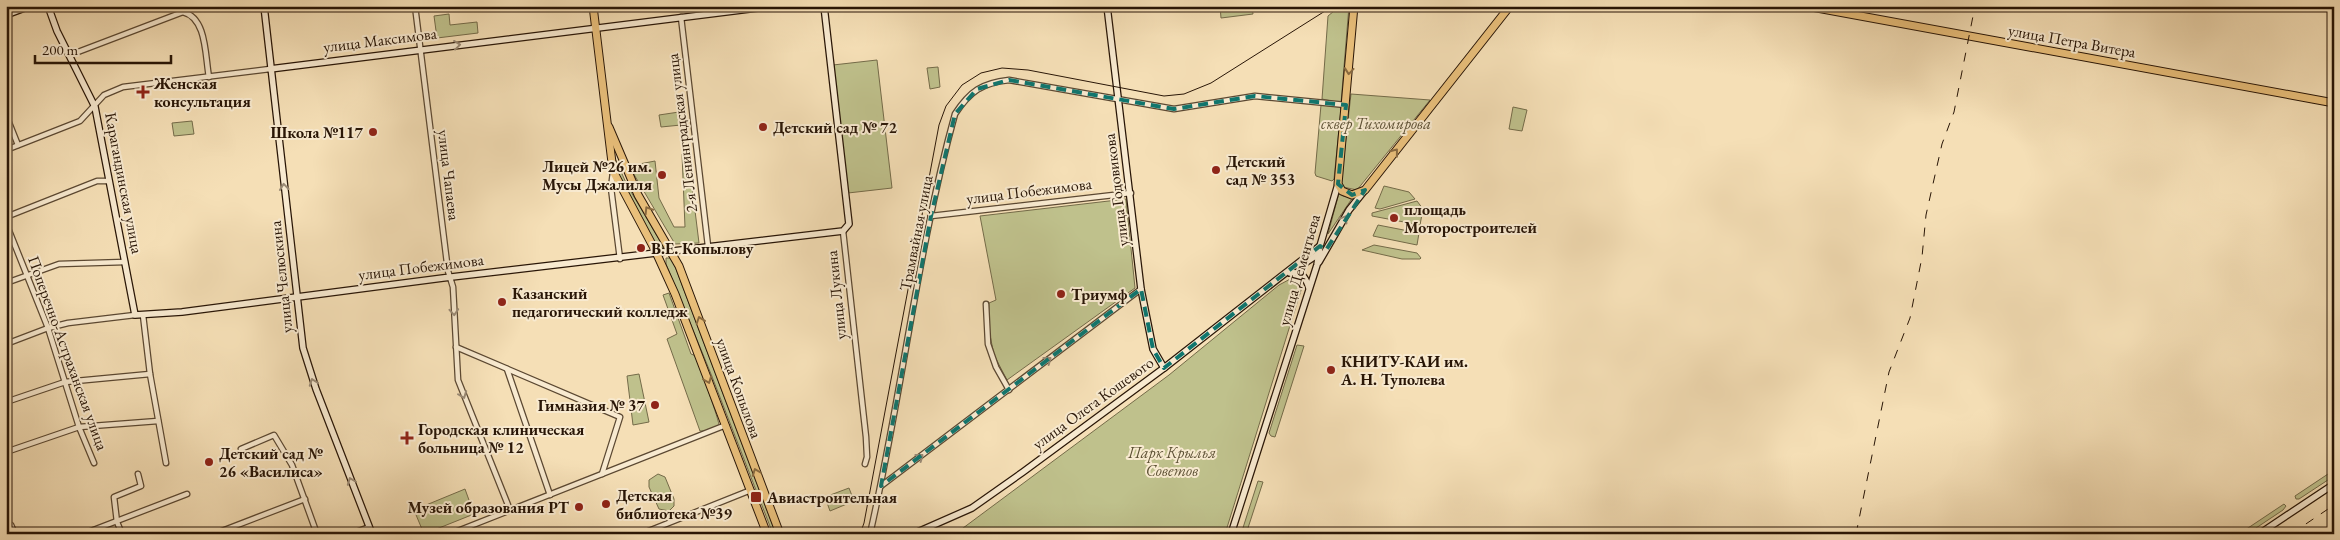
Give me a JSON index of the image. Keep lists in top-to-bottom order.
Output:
{
  "streets": {
    "main road": ["улица Петра Витера", "улица Дементьева", "улица Копылова"],
    "street": [
      "улица Максимова",
      "2-я Ленинградская улица",
      "улица Чапаева",
      "Карагандинская улица",
      "улица Годовикова",
      "улица Побежимова",
      "Трамвайная улица",
      "улица Челюскина",
      "улица Лукина",
      "Поперечно-Астраханская улица",
      "улица Олега Кошевого"
    ]
  },
  "crossings": [
    ["улица Максимова", "2-я Ленинградская улица"],
    ["улица Максимова", "улица Чапаева"],
    ["улица Максимова", "Карагандинская улица"],
    ["улица Максимова", "улица Челюскина"],
    ["2-я Ленинградская улица", "улица Побежимова"],
    ["улица Чапаева", "улица Побежимова"],
    ["Карагандинская улица", "улица Побежимова"],
    ["улица Годовикова", "улица Побежимова"],
    ["улица Годовикова", "Трамвайная улица"],
    ["улица Годовикова", "улица Олега Кошевого"],
    ["улица Побежимова", "Трамвайная улица"],
    ["улица Побежимова", "улица Челюскина"],
    ["улица Побежимова", "улица Лукина"],
    ["улица Побежимова", "Поперечно-Астраханская улица"],
    ["улица Побежимова", "улица Копылова"],
    ["Трамвайная улица", "улица Дементьева"],
    ["улица Дементьева", "улица Олега Кошевого"]
  ],
  "one_way": ["улица Чапаева", "улица Челюскина"],
  "parks": ["сквер Тихомирова", "Парк Крылья Советов"],
  "places": {
    "health": ["Женская консультация", "Городская клиническая больница № 12"],
    "other": [
      "Детский сад № 72",
      "Школа №117",
      "Детский сад № 353",
      "Лицей №26 им. Мусы Джалиля",
      "площадь Моторостроителей",
      "В.Е. Копылову",
      "Триумф",
      "Казанский педагогический колледж",
      "КНИТУ-КАИ им. А. Н. Туполева",
      "Гимназия № 37",
      "Детский сад № 26 «Василиса»",
      "Детская библиотека №39",
      "Музей образования РТ"
    ],
    "transit": ["Авиастроительная"]
  },
  "scale_bar": "200 m"
}
